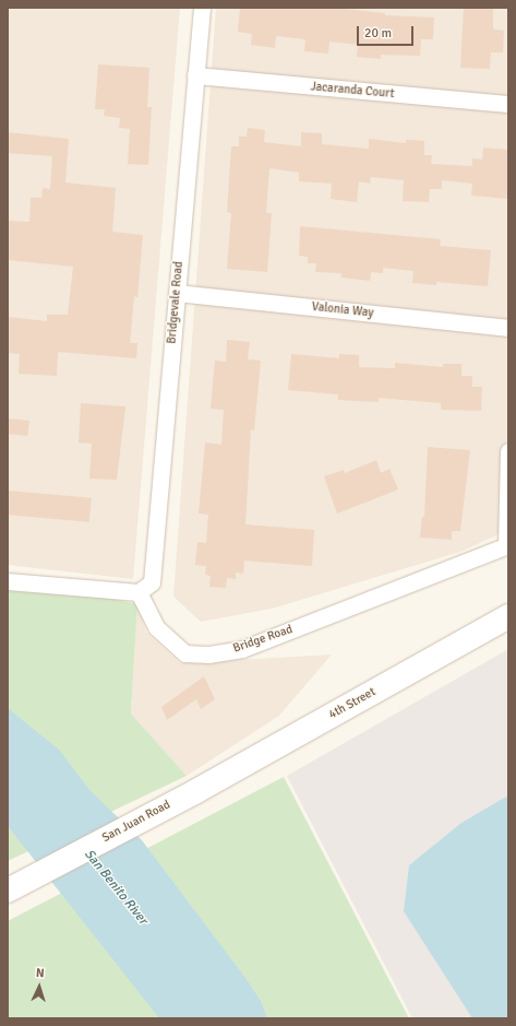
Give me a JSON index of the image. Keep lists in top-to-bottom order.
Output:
{
  "streets": {
    "main road": ["4th Street", "San Juan Road"],
    "street": [
      "Jacaranda Court",
      "Bridgevale Road",
      "Valonia Way",
      "Bridge Road"
    ]
  },
  "crossings": [
    ["Jacaranda Court", "Bridgevale Road"],
    ["Bridgevale Road", "Valonia Way"],
    ["Bridgevale Road", "Bridge Road"],
    ["4th Street", "San Juan Road"]
  ],
  "water": ["San Benito River"],
  "scale_bar": "20 m",
  "north": "top"
}
